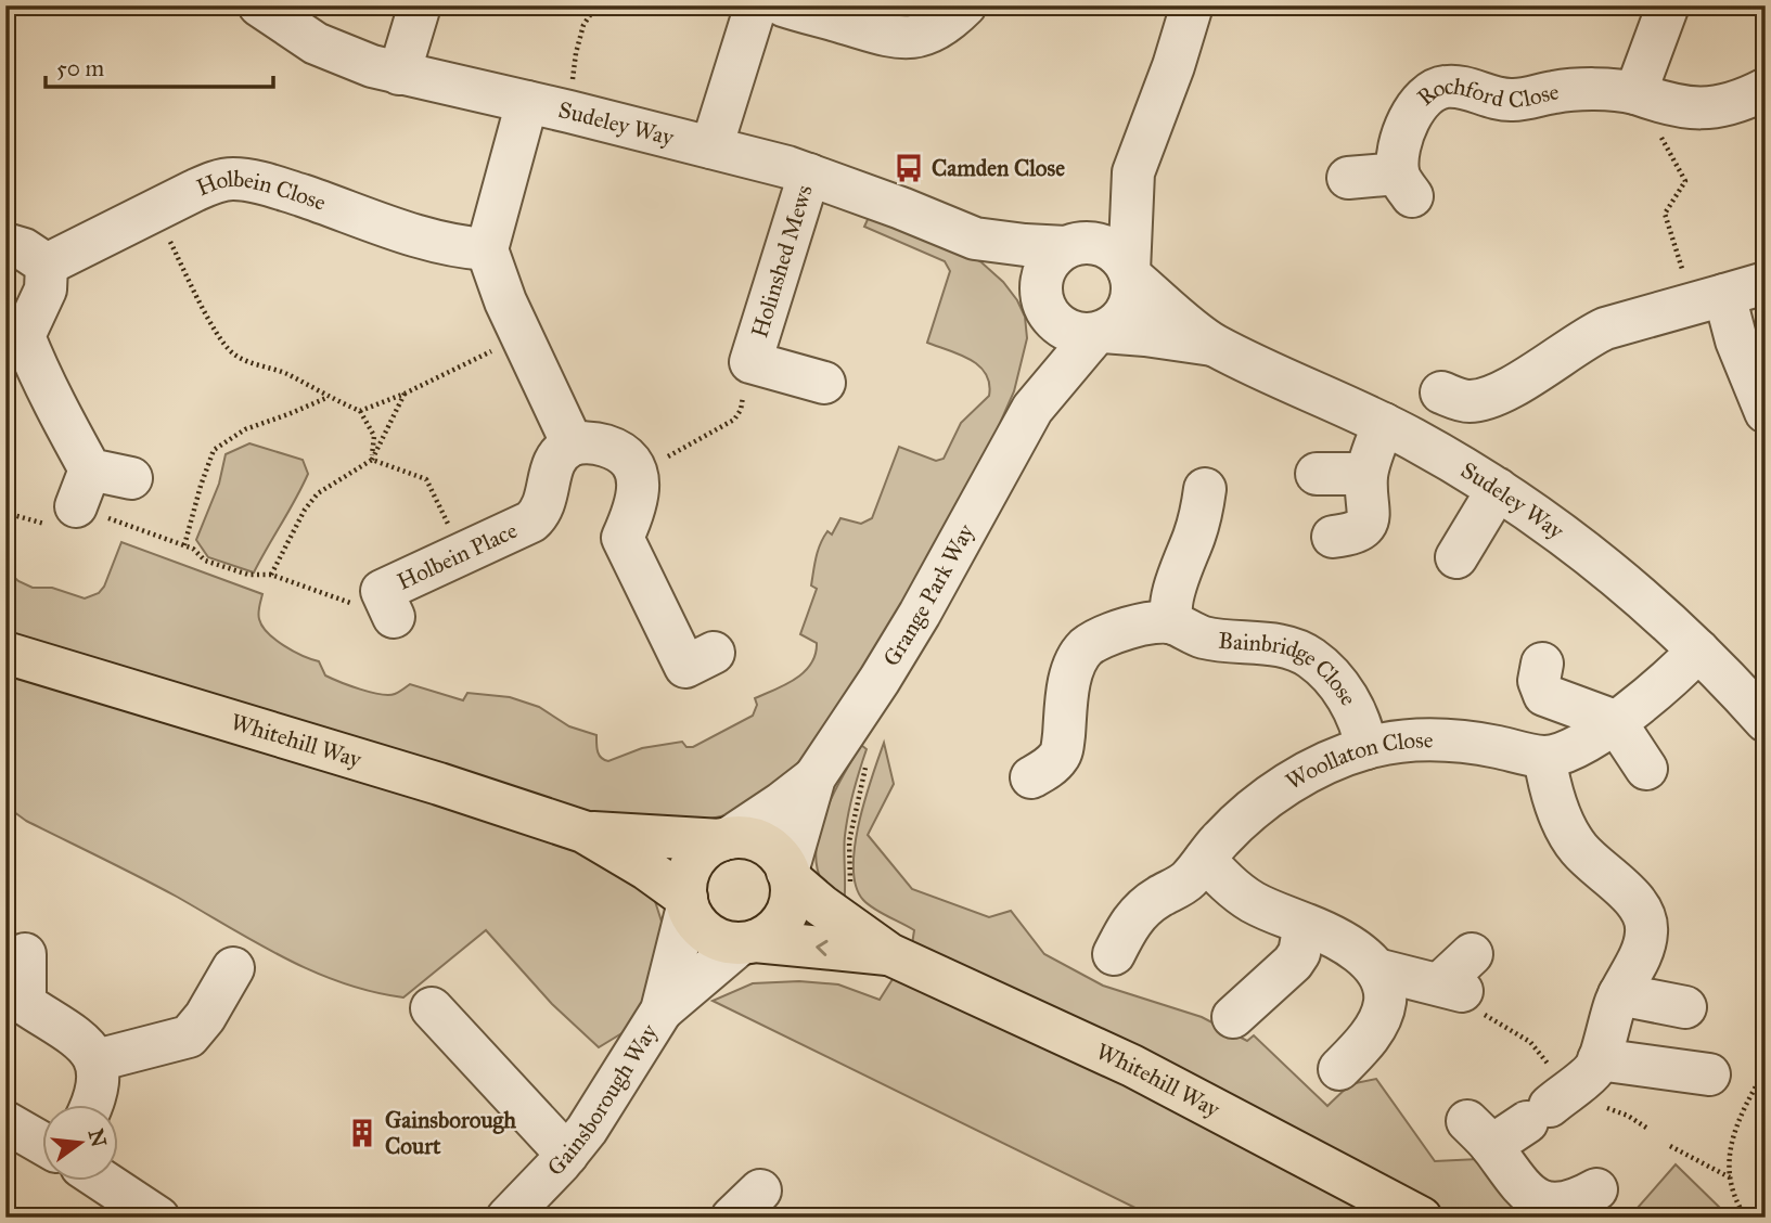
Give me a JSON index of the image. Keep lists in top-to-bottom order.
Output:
{
  "streets": {
    "main road": ["Whitehill Way"],
    "street": [
      "Rochford Close",
      "Sudeley Way",
      "Holbein Close",
      "Holinshed Mews",
      "Holbein Place",
      "Grange Park Way",
      "Bainbridge Close",
      "Woollaton Close",
      "Gainsborough Way"
    ]
  },
  "crossings": [
    ["Sudeley Way", "Holinshed Mews"],
    ["Sudeley Way", "Grange Park Way"],
    ["Sudeley Way", "Woollaton Close"],
    ["Grange Park Way", "Whitehill Way"],
    ["Grange Park Way", "Gainsborough Way"],
    ["Bainbridge Close", "Woollaton Close"],
    ["Whitehill Way", "Gainsborough Way"]
  ],
  "places": {
    "bus stop": ["Camden Close"],
    "building": ["Gainsborough Court"]
  },
  "scale_bar": "50 m",
  "north": "right"
}
